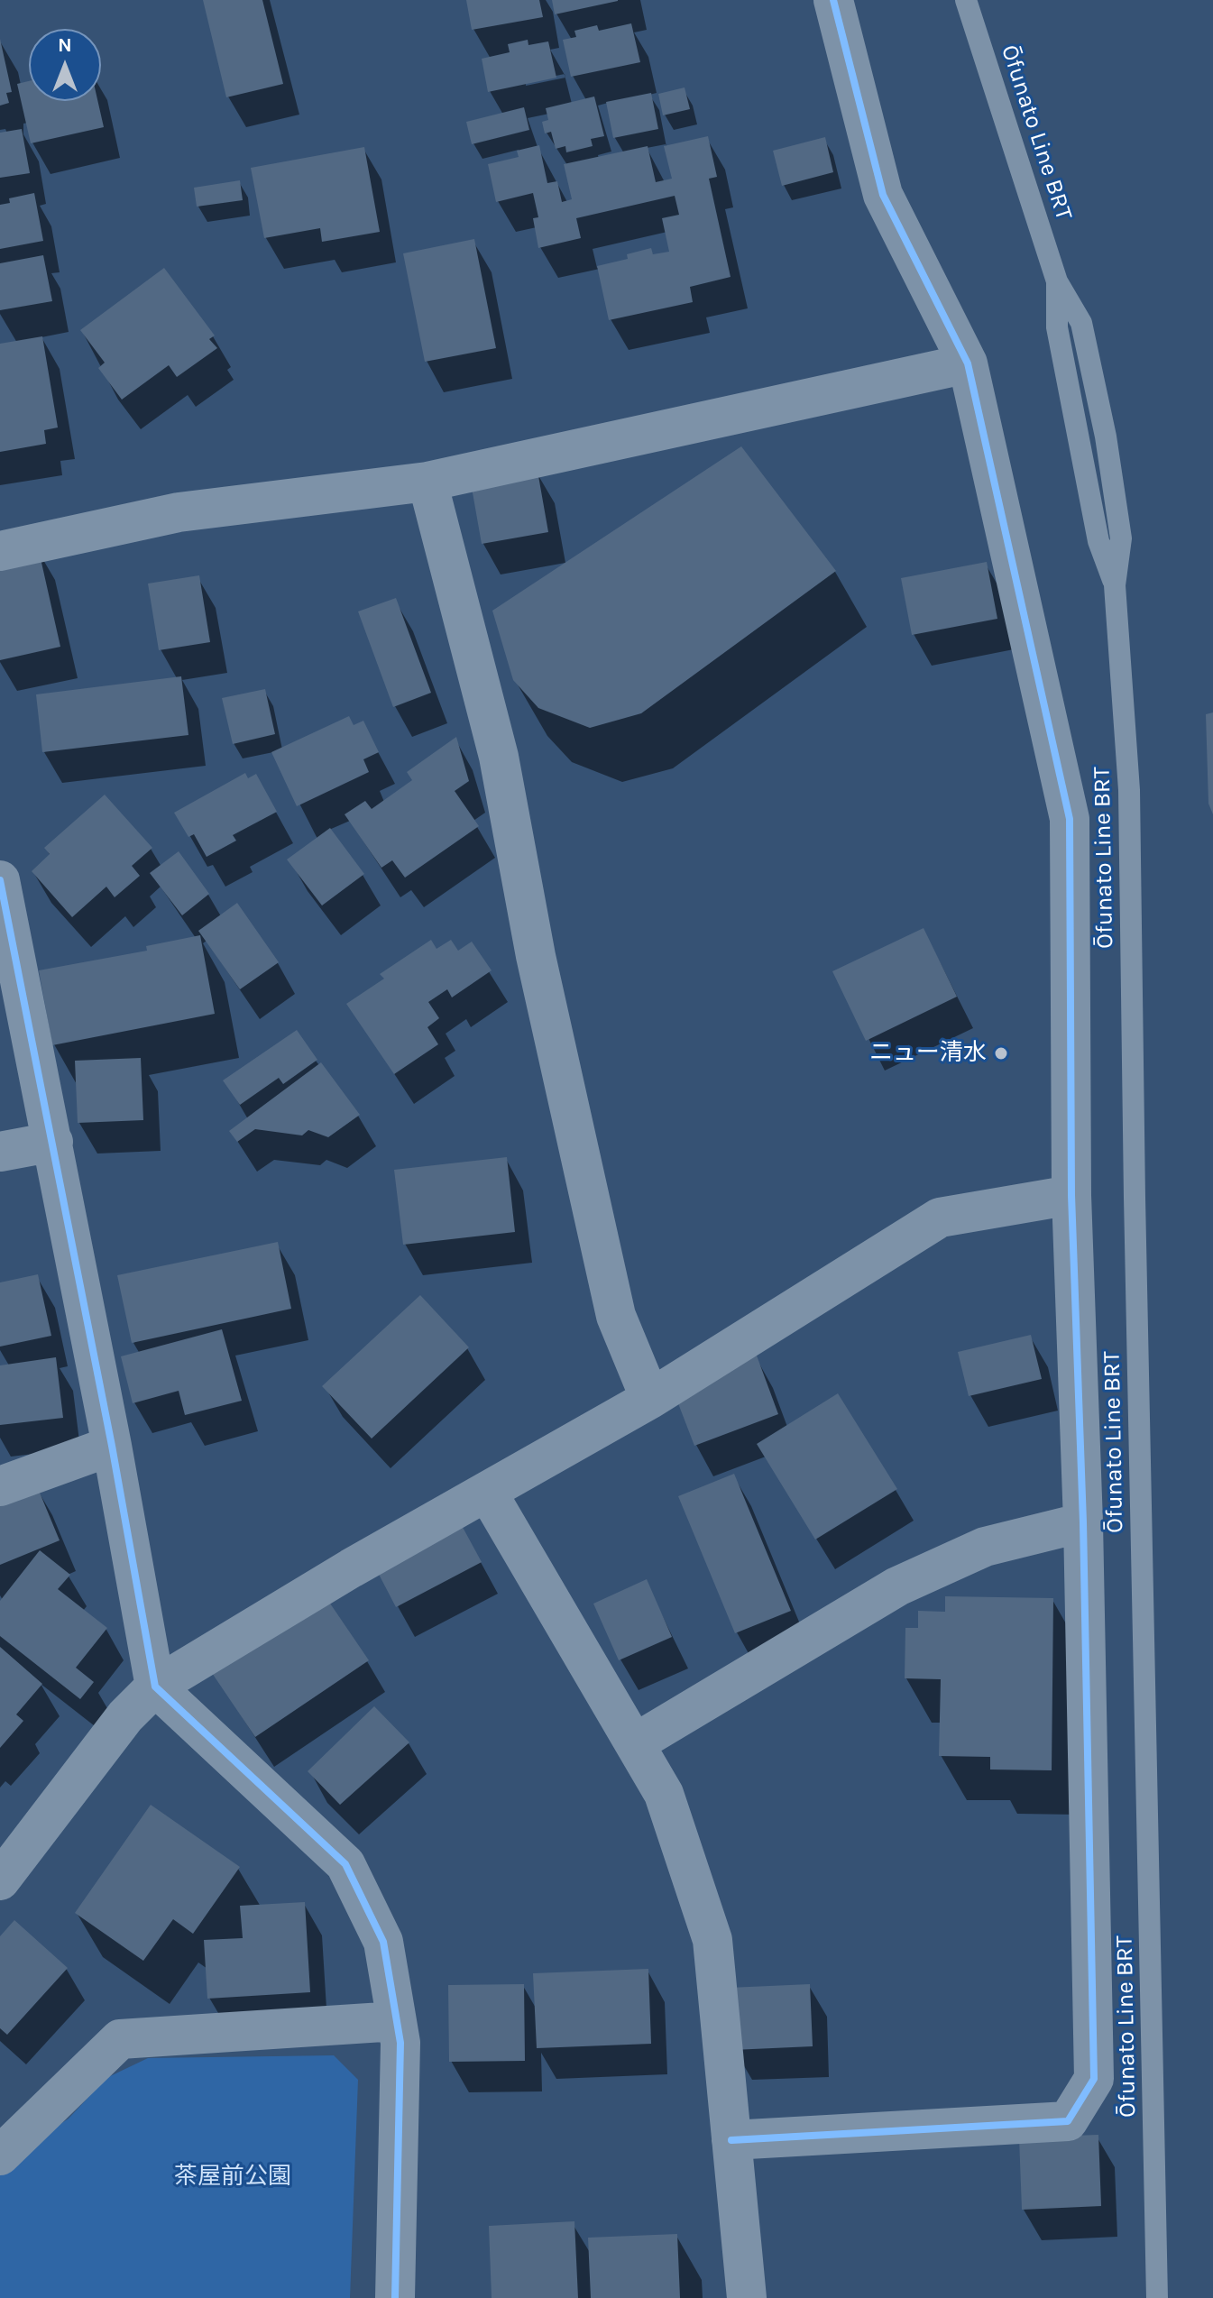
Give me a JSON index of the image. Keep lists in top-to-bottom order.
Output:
{
  "streets": {
    "lane": ["Ōfunato Line BRT"]
  },
  "parks": ["茶屋前公園"],
  "places": ["ニュー清水"],
  "north": "top"
}
